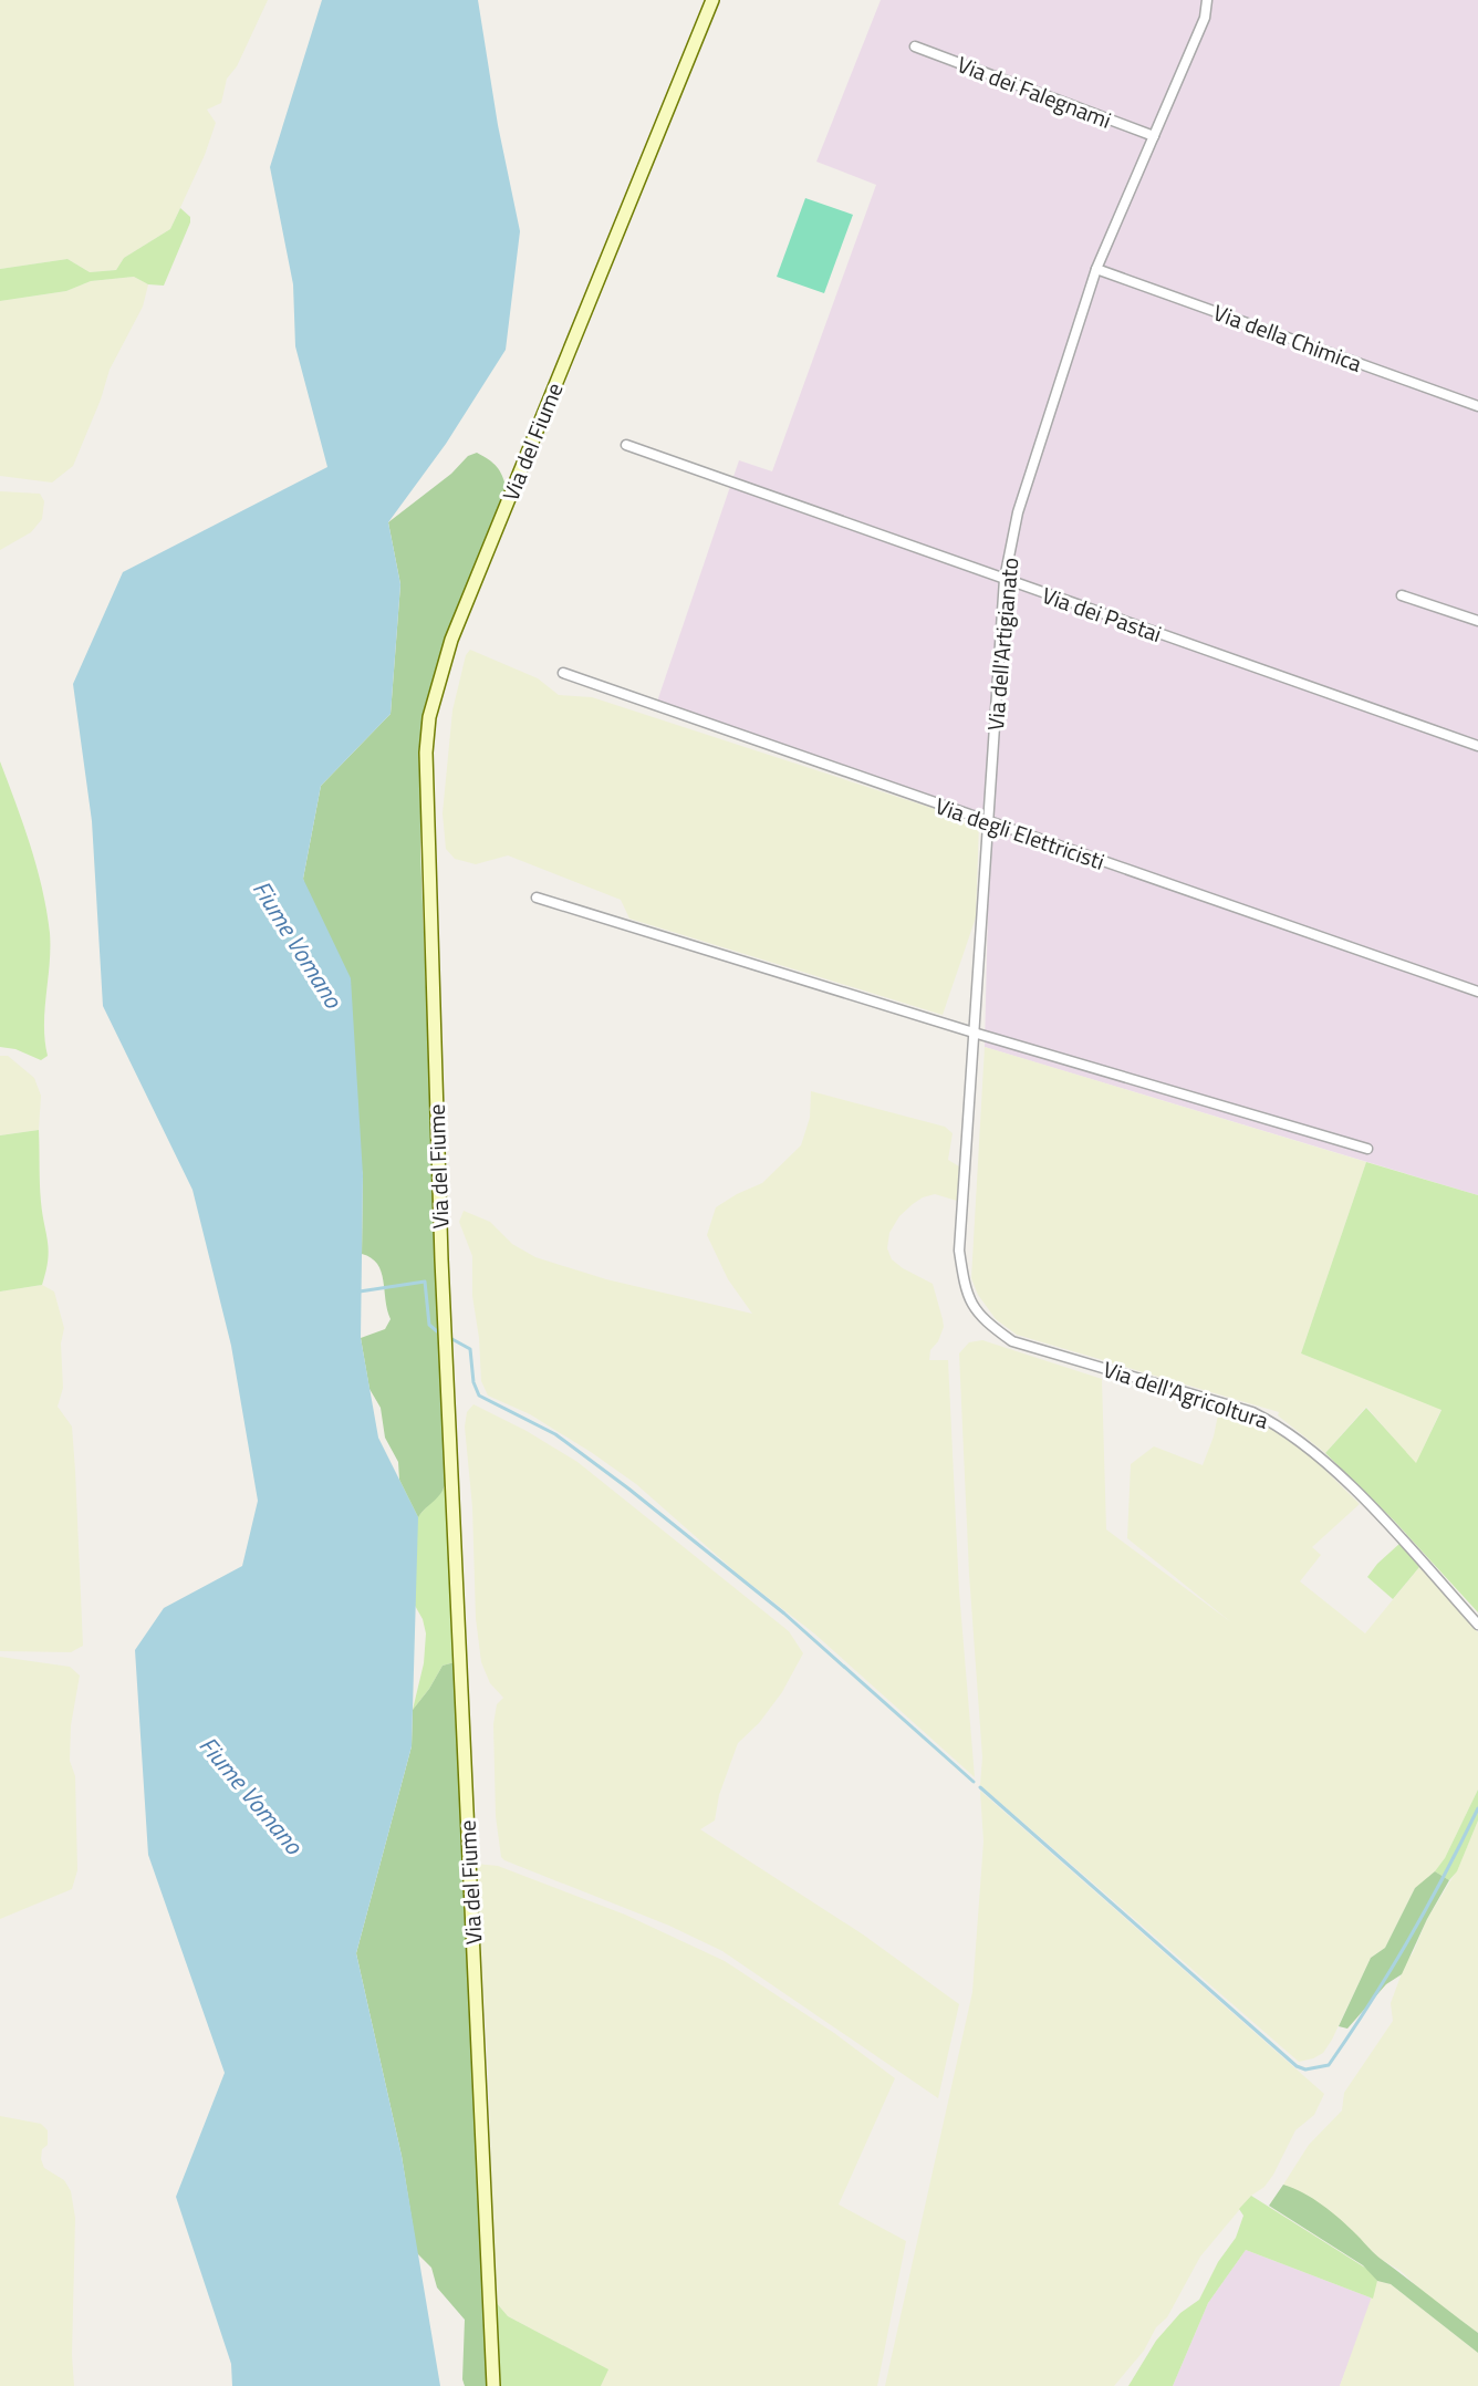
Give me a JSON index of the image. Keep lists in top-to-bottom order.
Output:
{
  "streets": {
    "street": [
      "Via dei Falegnami",
      "Via della Chimica",
      "Via del Fiume",
      "Via dei Pastai",
      "Via dell'Artigianato",
      "Via degli Elettricisti",
      "Via dell'Agricoltura"
    ]
  },
  "crossings": [
    ["Via dei Falegnami", "Via dell'Artigianato"],
    ["Via della Chimica", "Via dell'Artigianato"],
    ["Via dei Pastai", "Via dell'Artigianato"],
    ["Via dell'Artigianato", "Via degli Elettricisti"],
    ["Via dell'Artigianato", "Via dell'Agricoltura"]
  ],
  "water": ["Fiume Vomano"]
}
